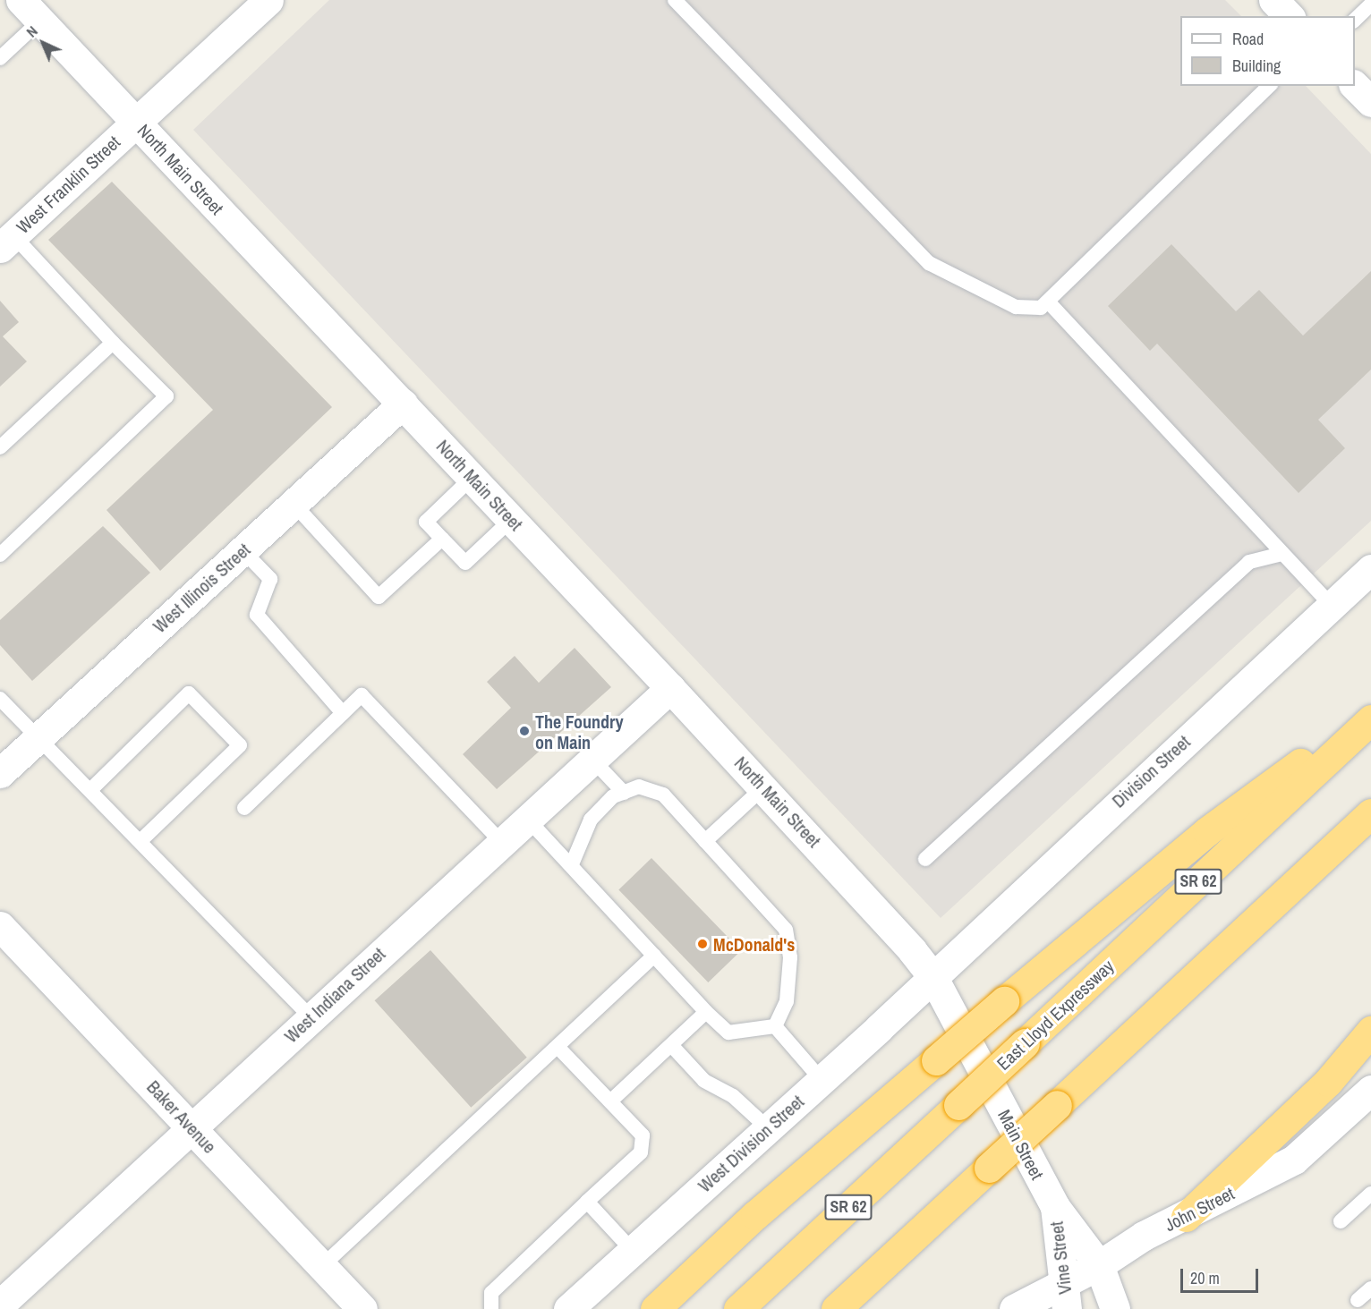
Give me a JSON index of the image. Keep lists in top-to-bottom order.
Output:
{
  "streets": {
    "highway": ["SR 62", "East Lloyd Expressway"],
    "street": [
      "North Main Street",
      "West Franklin Street",
      "West Illinois Street",
      "Division Street",
      "West Indiana Street",
      "Baker Avenue",
      "West Division Street",
      "Main Street",
      "John Street",
      "Vine Street"
    ]
  },
  "crossings": [
    ["North Main Street", "West Franklin Street"],
    ["North Main Street", "West Illinois Street"],
    ["North Main Street", "Division Street"],
    ["North Main Street", "West Indiana Street"],
    ["North Main Street", "West Division Street"],
    ["North Main Street", "Main Street"],
    ["Division Street", "West Division Street"],
    ["Division Street", "Main Street"],
    ["West Indiana Street", "Baker Avenue"],
    ["West Division Street", "Main Street"],
    ["Main Street", "John Street"],
    ["Main Street", "Vine Street"],
    ["John Street", "Vine Street"]
  ],
  "places": ["The Foundry on Main", "McDonald's"],
  "legend": ["Road", "Building"],
  "scale_bar": "20 m",
  "north": "top left"
}
